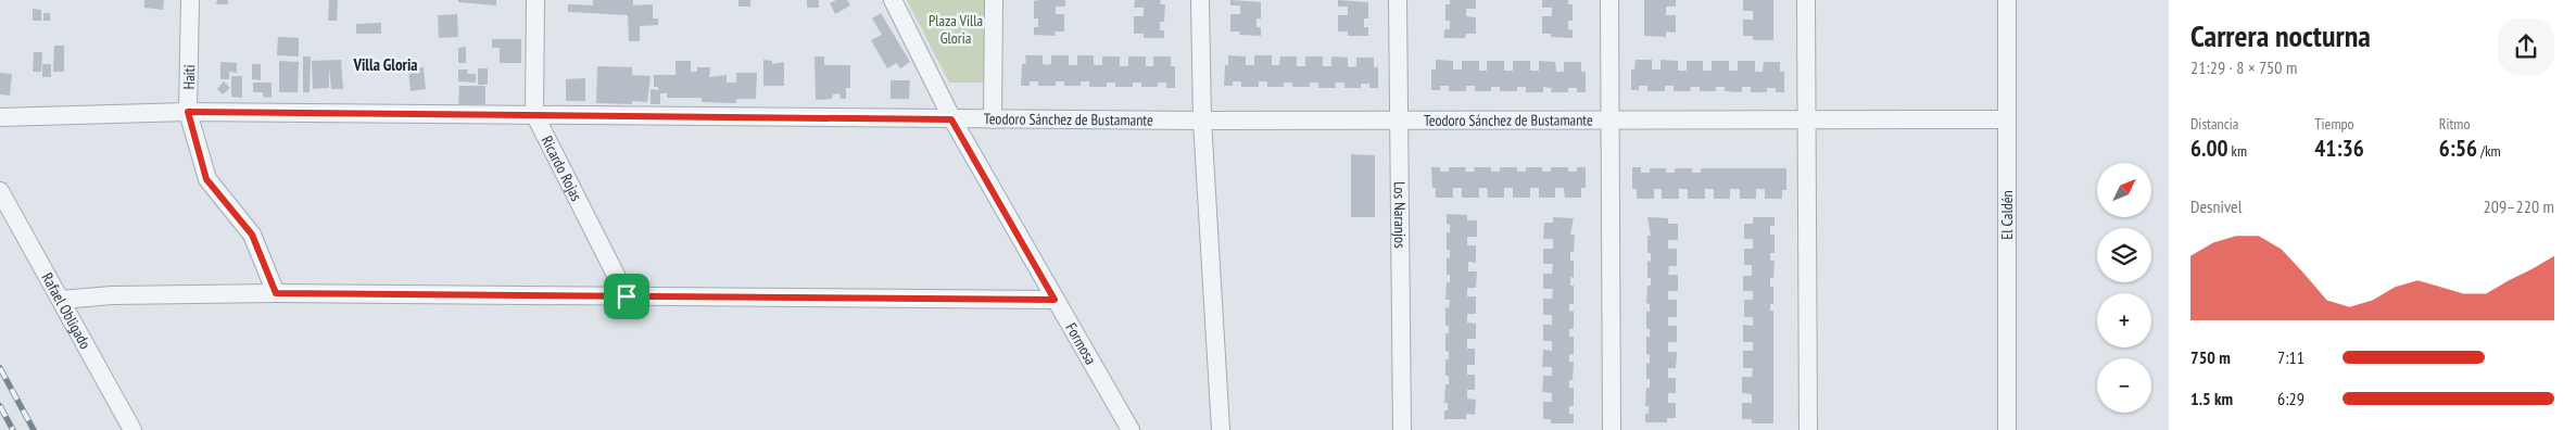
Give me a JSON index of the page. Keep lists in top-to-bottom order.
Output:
{
  "streets": {
    "street": [
      "Haiti",
      "Teodoro Sánchez de Bustamante",
      "Ricardo Rojas",
      "Los Naranjos",
      "El Caldén",
      "Rafael Obligado",
      "Formosa"
    ]
  },
  "crossings": [
    ["Haiti", "Teodoro Sánchez de Bustamante"],
    ["Teodoro Sánchez de Bustamante", "Ricardo Rojas"],
    ["Teodoro Sánchez de Bustamante", "Los Naranjos"],
    ["Teodoro Sánchez de Bustamante", "El Caldén"],
    ["Teodoro Sánchez de Bustamante", "Formosa"]
  ],
  "districts": ["Villa Gloria"],
  "parks": ["Plaza Villa Gloria"],
  "north": "top right",
  "page": {
    "heading": ["Carrera nocturna", "21:29 · 8 × 750 m"],
    "stats": [
      ["Distancia", "6.00 km"],
      ["Tiempo", "41:36"],
      ["Ritmo", "6:56 /km"]
    ],
    "map_buttons": ["+", "−"],
    "chart": ["Desnivel", "209–220 m"],
    "list": [
      {
        "name": "750 m",
        "note": "7:11"
      },
      {
        "name": "1.5 km",
        "note": "6:29"
      }
    ]
  }
}
